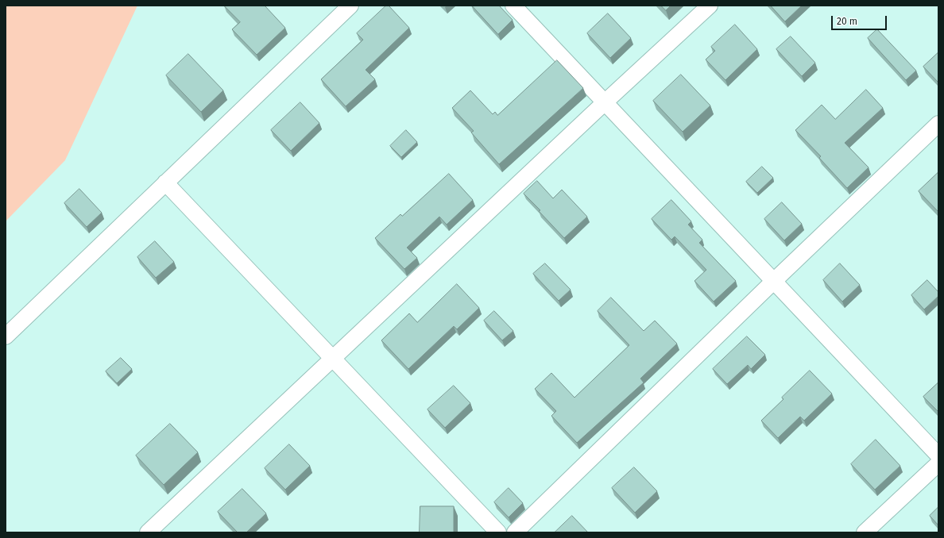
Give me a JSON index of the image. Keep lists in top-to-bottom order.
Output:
{
  "scale_bar": "20 m"
}
